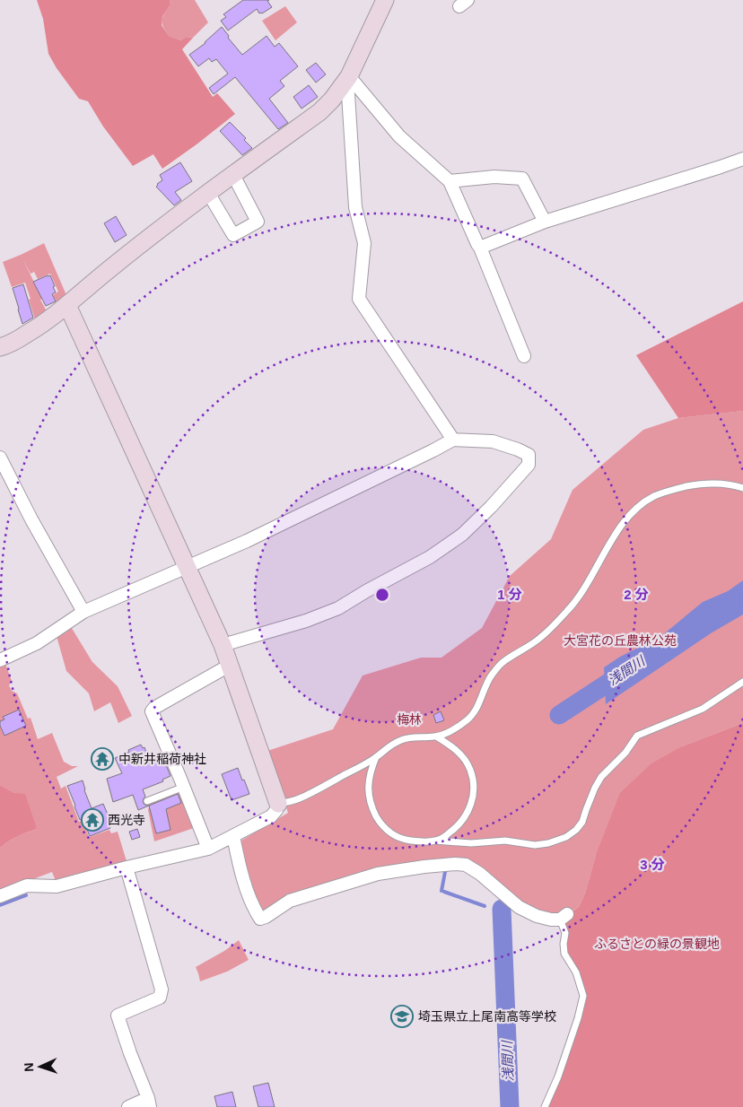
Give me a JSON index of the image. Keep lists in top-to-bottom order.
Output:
{
  "water": ["浅間川"],
  "parks": ["大宮花の丘農林公苑", "梅林", "ふるさとの緑の景観地"],
  "places": {
    "temple": ["中新井稲荷神社", "西光寺"],
    "school or university": ["埼玉県立上尾南高等学校"]
  },
  "north": "left",
  "rings": ["1 分", "2 分", "3 分"]
}
